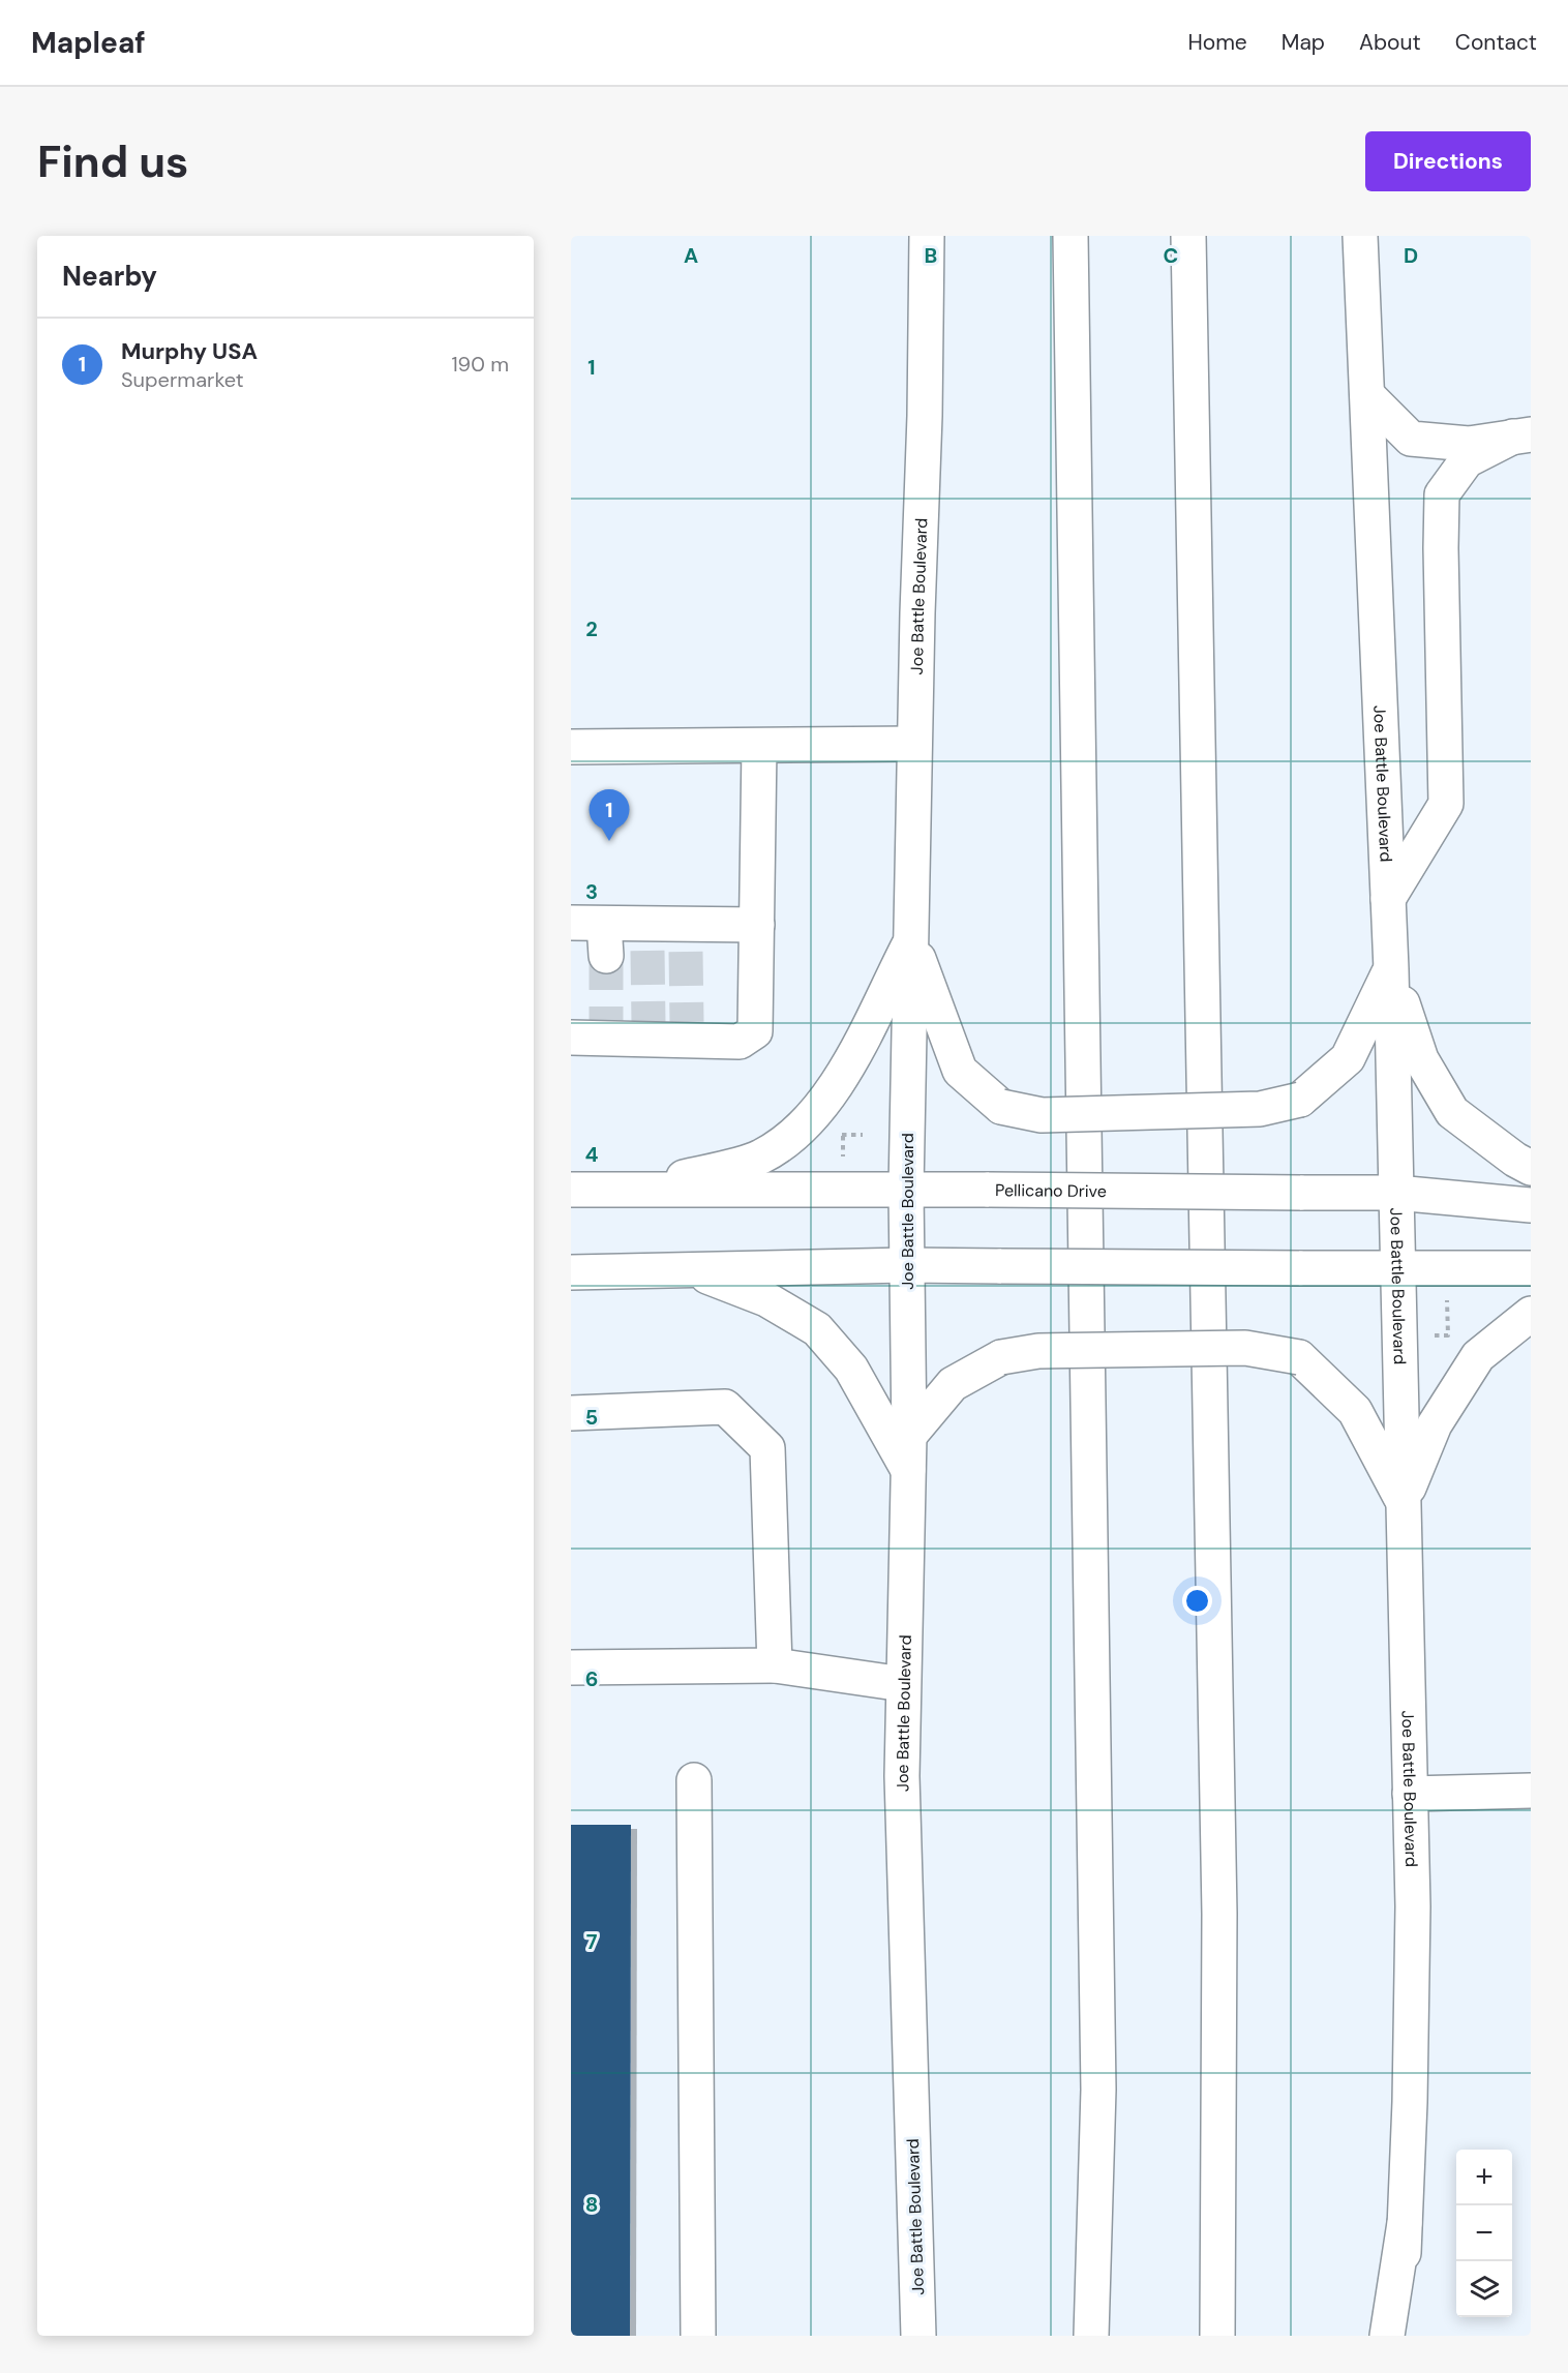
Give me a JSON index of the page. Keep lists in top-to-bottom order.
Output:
{
  "streets": {
    "main road": ["Joe Battle Boulevard", "Pellicano Drive"]
  },
  "crossings": [
    ["Joe Battle Boulevard", "Pellicano Drive"]
  ],
  "page": {
    "header": "Mapleaf",
    "nav": [
      "Home",
      "Map",
      "About",
      "Contact"
    ],
    "buttons": "Directions",
    "title": "Find us",
    "heading": "Nearby",
    "list": [
      {
        "mark": "1",
        "name": "Murphy USA",
        "note": "Supermarket",
        "value": "190 m"
      }
    ],
    "pins": "1",
    "map_buttons": ["+", "−"]
  },
  "grid": {
    "columns": [
      "A",
      "B",
      "C",
      "D"
    ],
    "rows": [
      "1",
      "2",
      "3",
      "4",
      "5",
      "6",
      "7",
      "8"
    ]
  }
}
